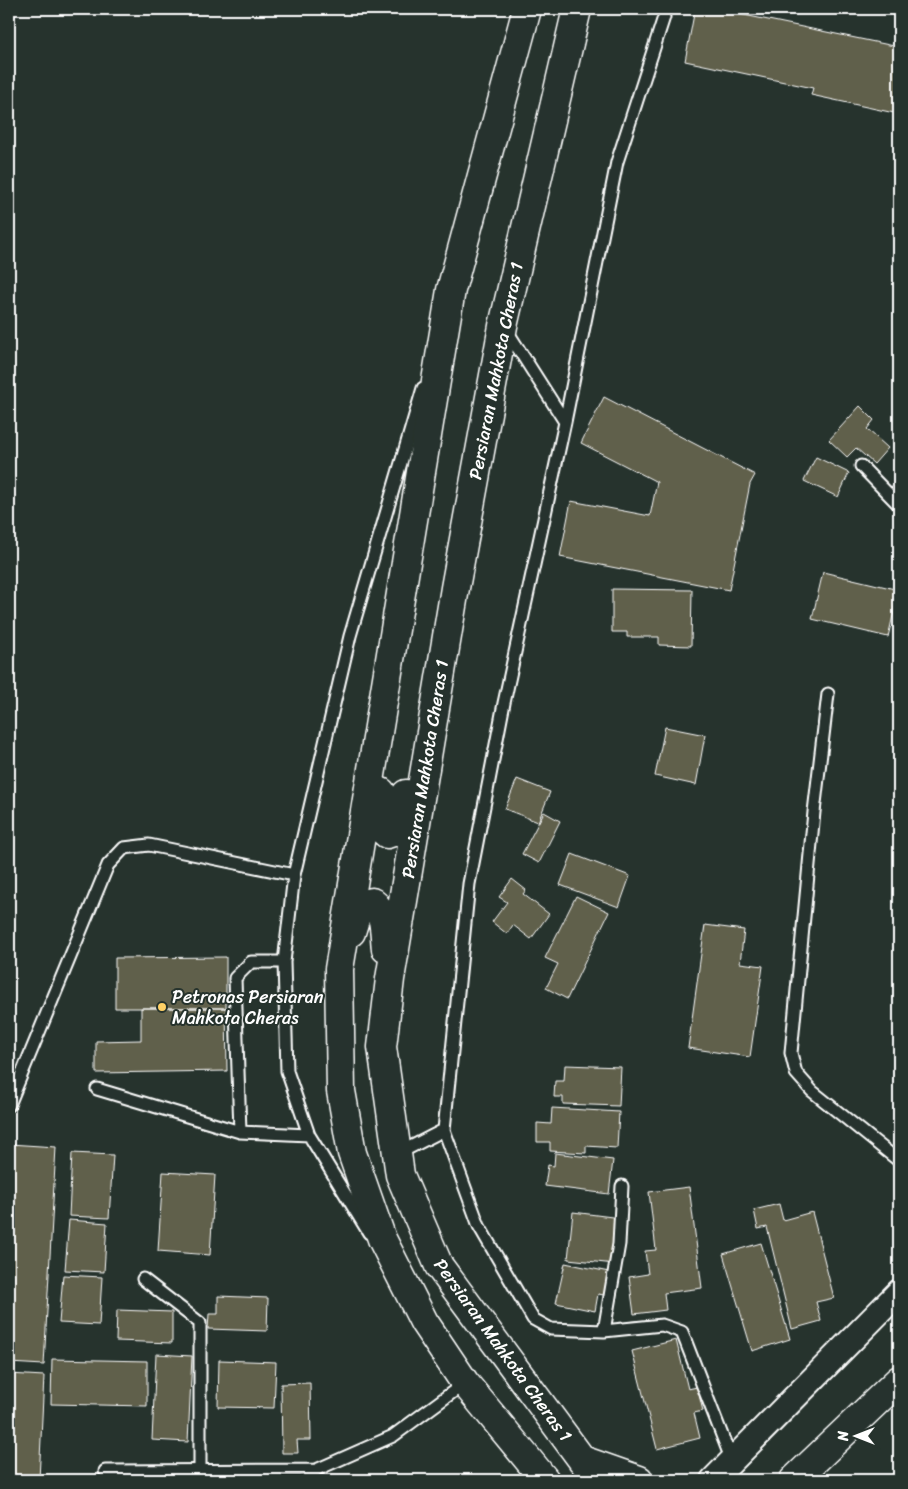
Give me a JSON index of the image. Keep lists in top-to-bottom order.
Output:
{
  "streets": {
    "main road": ["Persiaran Mahkota Cheras 1"]
  },
  "places": ["Petronas Persiaran Mahkota Cheras"],
  "north": "left"
}
